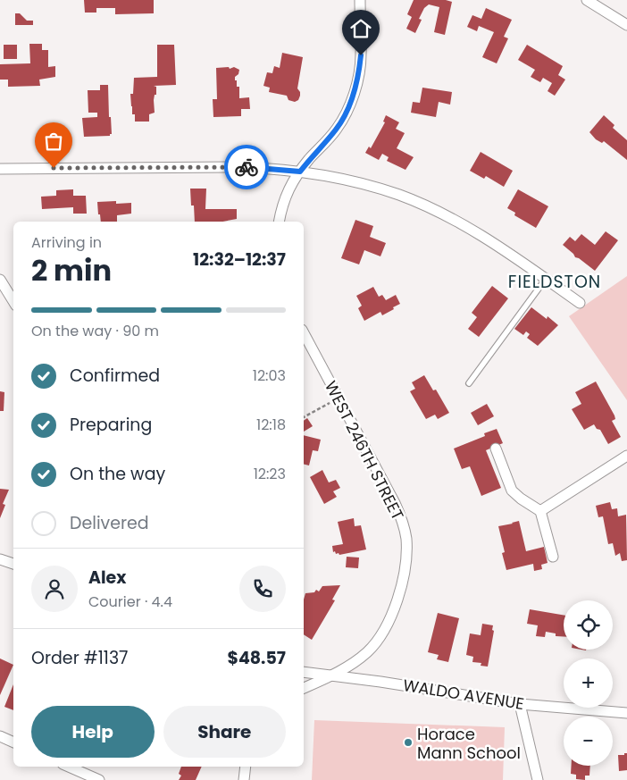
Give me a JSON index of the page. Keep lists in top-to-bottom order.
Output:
{
  "streets": {
    "street": ["WEST 246TH STREET", "WALDO AVENUE"]
  },
  "crossings": [
    ["WEST 246TH STREET", "WALDO AVENUE"]
  ],
  "districts": ["FIELDSTON"],
  "places": ["Horace Mann School"],
  "page": {
    "heading": ["2 min", "Arriving in", "12:32–12:37"],
    "panel": [
      "Alex",
      "Courier · 4.4",
      "Order #1137",
      "$48.57"
    ],
    "bar": "On the way · 90 m",
    "list": [
      ["Confirmed", "12:03"],
      ["Preparing", "12:18"],
      ["On the way", "12:23"],
      "Delivered"
    ],
    "map_buttons": ["+", "−"],
    "buttons": ["Help", "Share"]
  }
}
